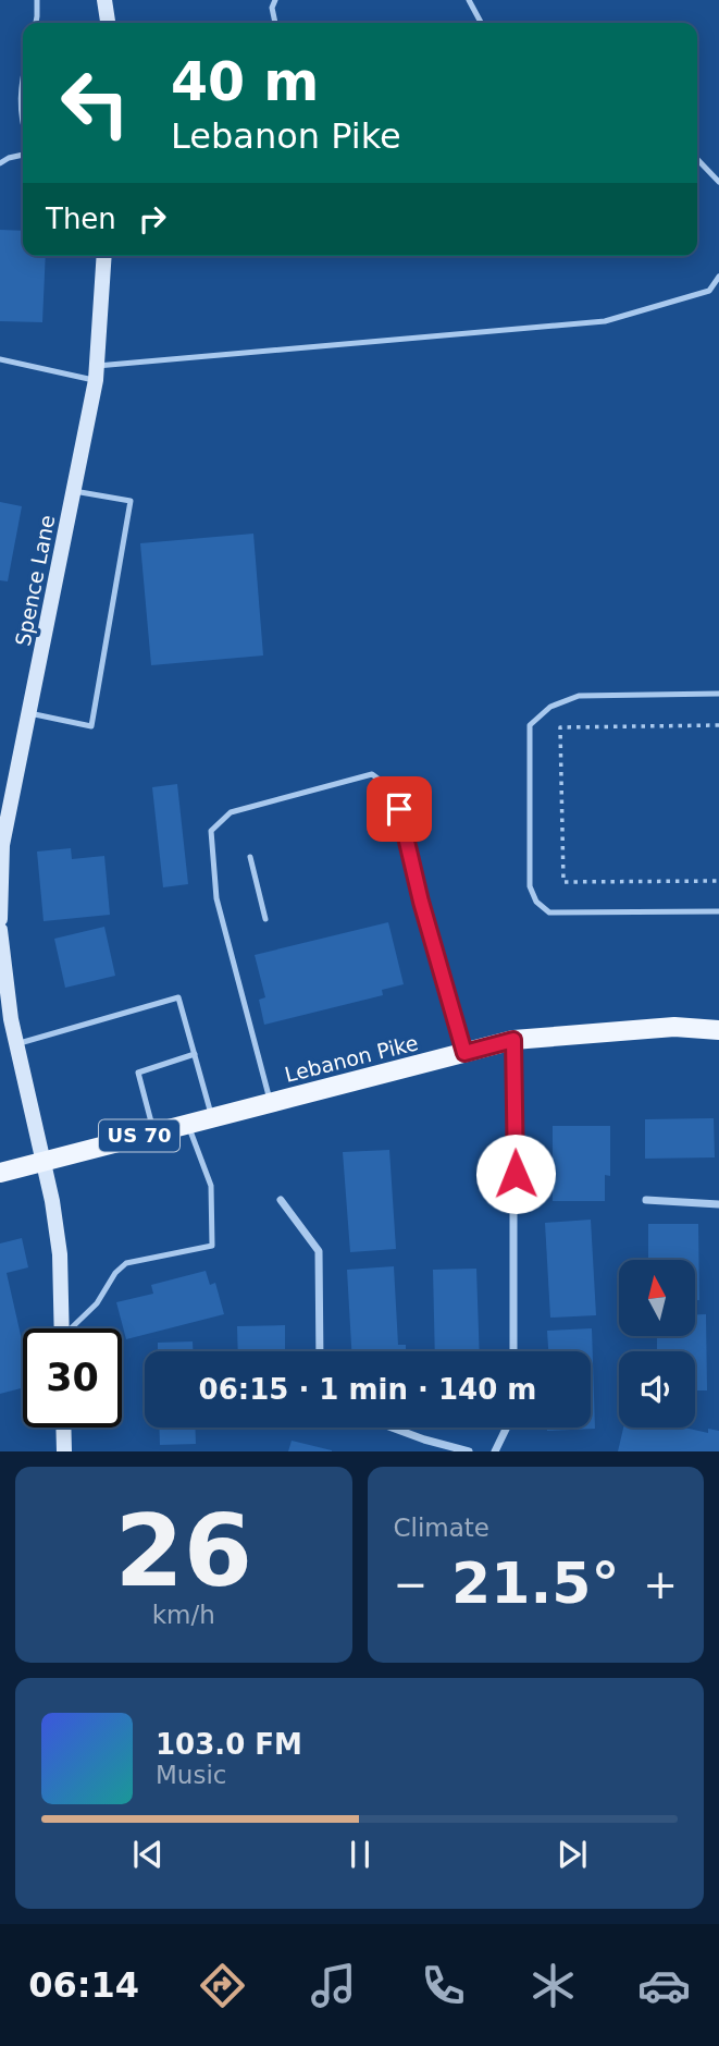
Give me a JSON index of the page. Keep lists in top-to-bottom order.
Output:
{
  "streets": {
    "main road": ["Spence Lane", "Lebanon Pike", "US 70"]
  },
  "north": "top",
  "page": {
    "turn": ["40 m", "Lebanon Pike"],
    "then": "Then",
    "limit": "30",
    "trip": "06:15 · 1 min · 140 m",
    "tile": [
      ["26", "km/h"],
      "Climate"
    ],
    "heat": ["−", "21.5°", "+"],
    "song": ["103.0 FM", "Music"],
    "tabs": "06:14"
  }
}
